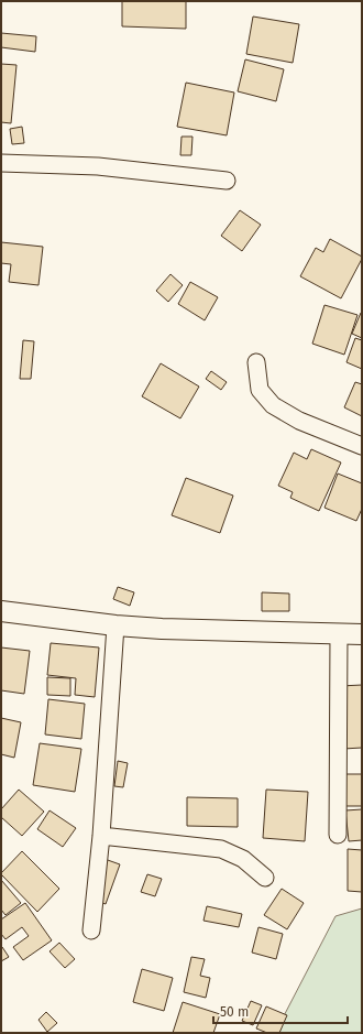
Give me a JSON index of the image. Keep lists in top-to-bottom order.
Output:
{
  "scale_bar": "50 m"
}
